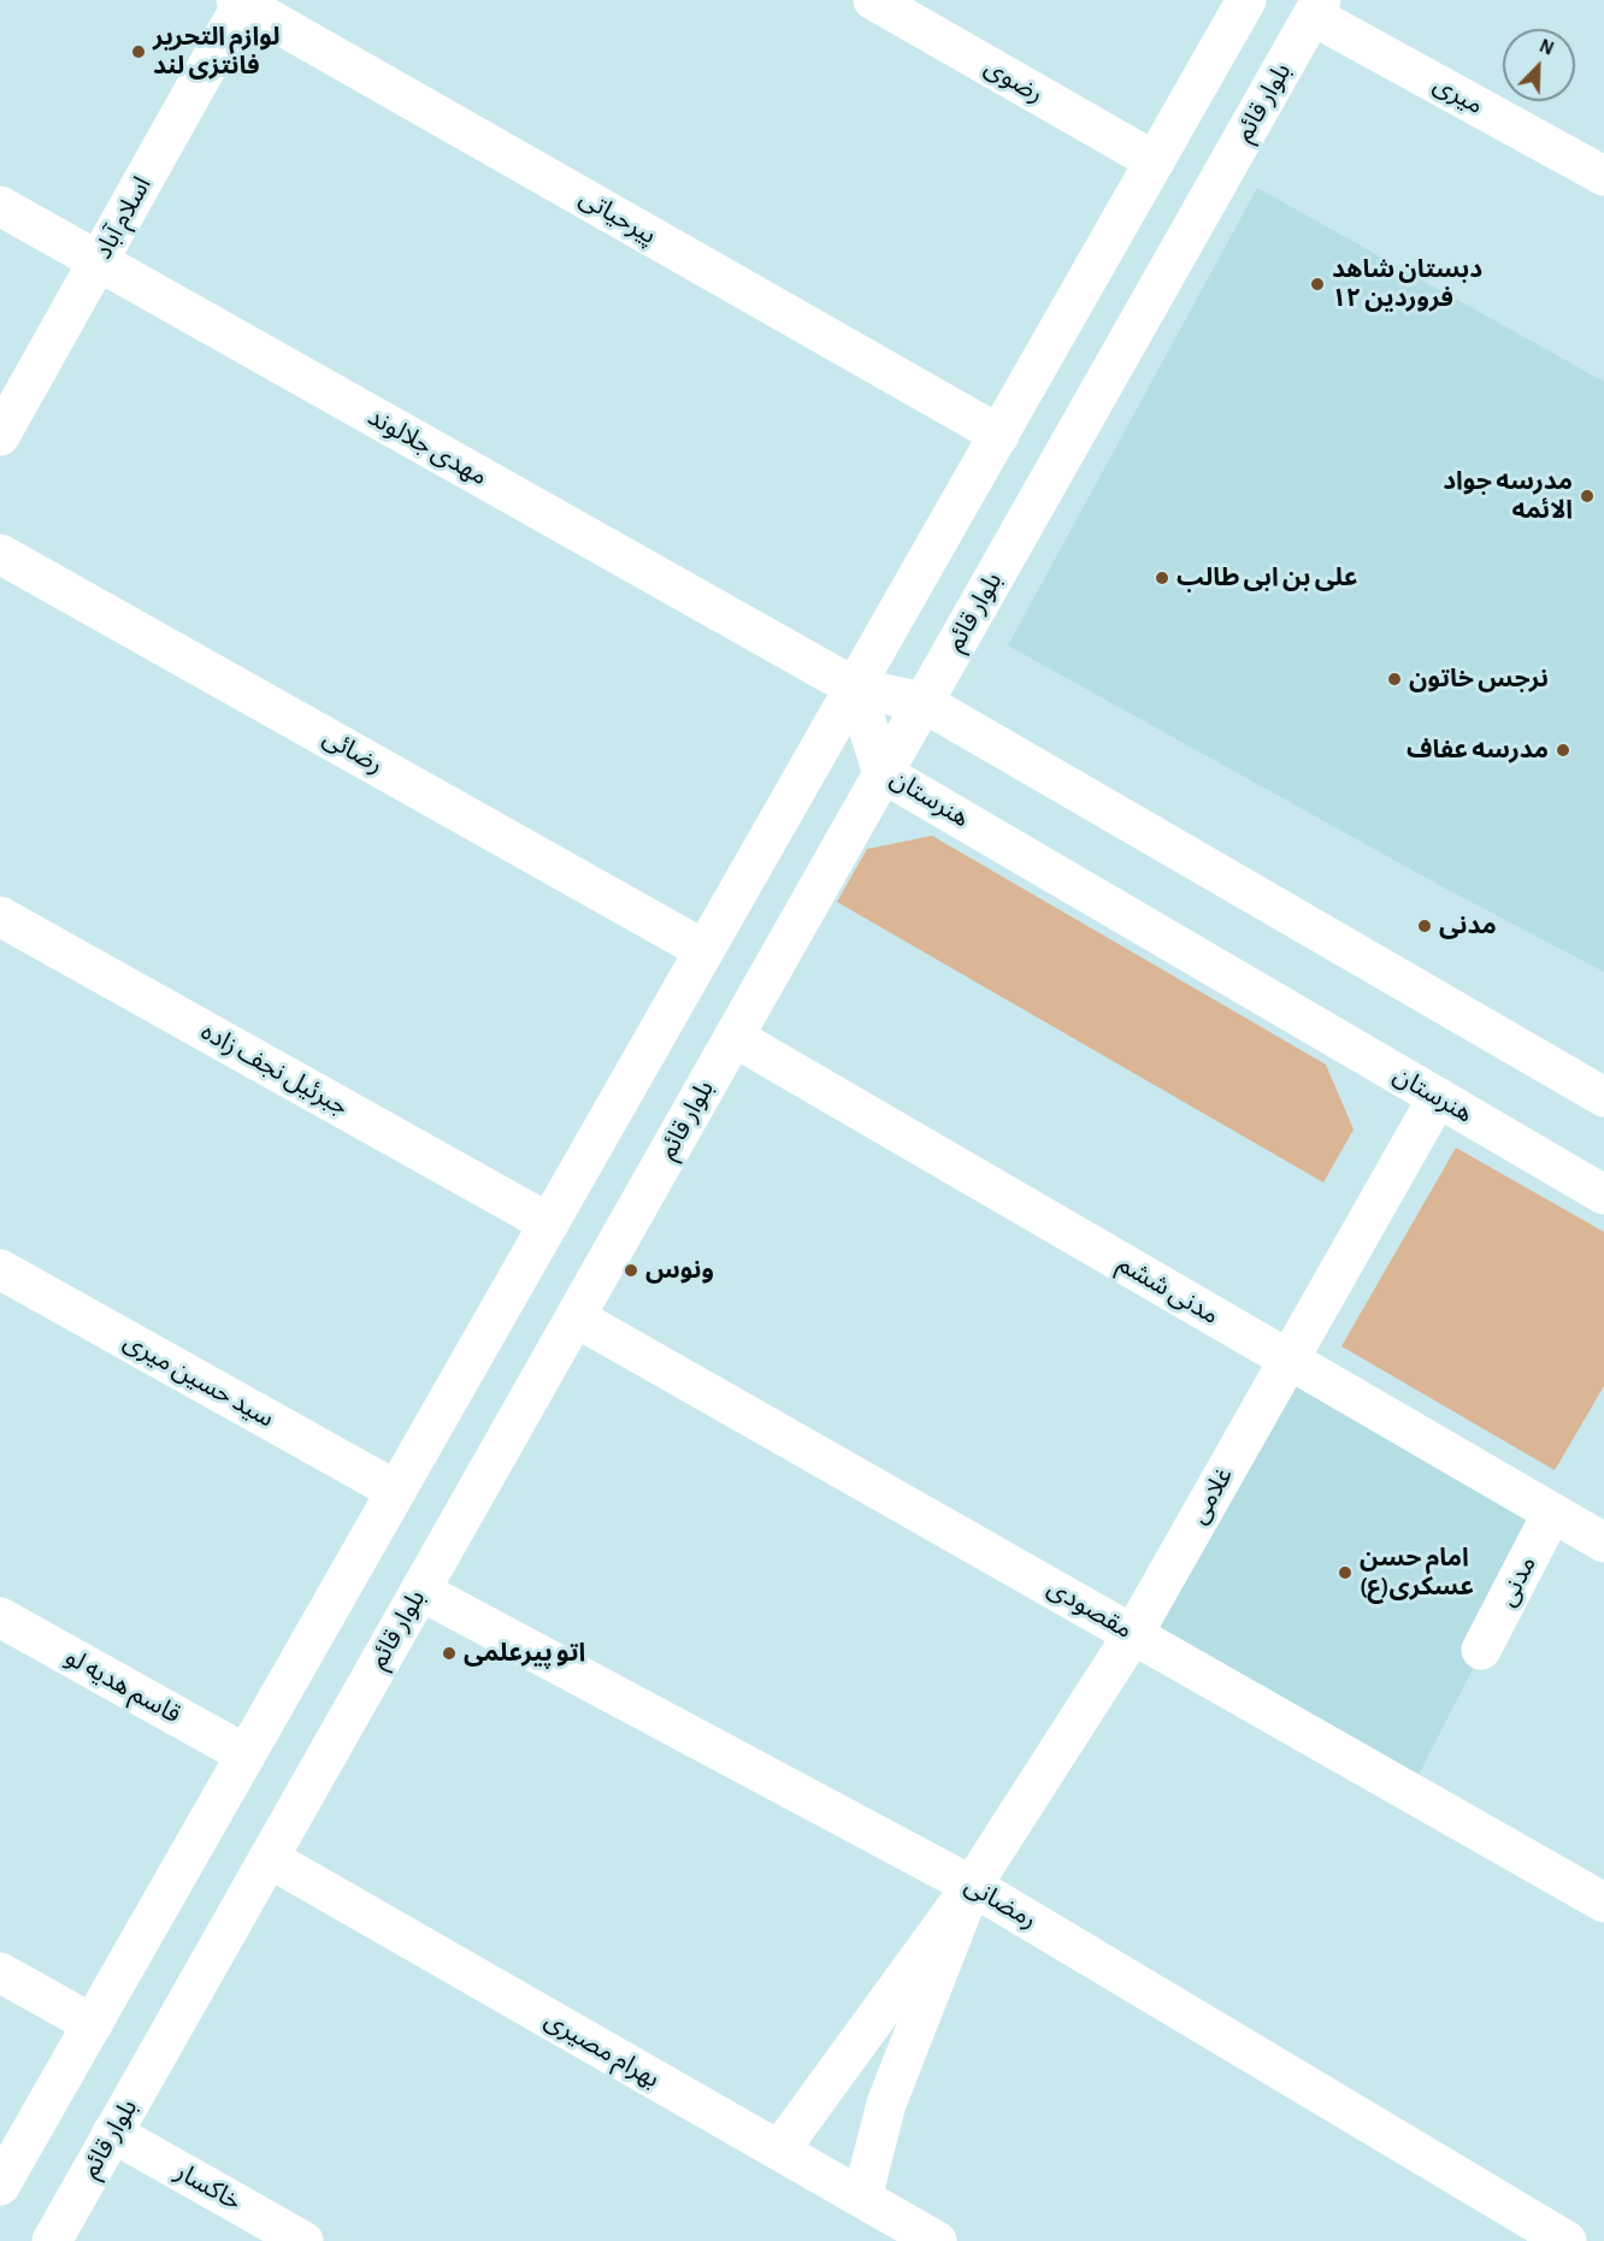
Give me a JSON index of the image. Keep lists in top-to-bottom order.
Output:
{
  "streets": {
    "street": [
      "رضوی",
      "میری",
      "بلوار قائم",
      "پیرحیاتی",
      "اسلام آباد",
      "مهدی جلالوند",
      "رضائی",
      "هنرستان",
      "جبرئیل نجف زاده",
      "مدنی ششم",
      "سید حسین میری",
      "غلامی",
      "مدنی",
      "مقصودی",
      "قاسم هدیه لو",
      "رمضانی",
      "بهرام مصیری",
      "خاکسار"
    ]
  },
  "crossings": [
    ["میری", "بلوار قائم"],
    ["بلوار قائم", "هنرستان"],
    ["بلوار قائم", "مدنی ششم"],
    ["بلوار قائم", "مقصودی"],
    ["بلوار قائم", "رمضانی"],
    ["بلوار قائم", "بهرام مصیری"],
    ["بلوار قائم", "خاکسار"],
    ["پیرحیاتی", "اسلام آباد"],
    ["اسلام آباد", "مهدی جلالوند"],
    ["مهدی جلالوند", "هنرستان"],
    ["هنرستان", "غلامی"],
    ["مدنی ششم", "غلامی"],
    ["مدنی ششم", "مدنی"],
    ["غلامی", "مقصودی"],
    ["غلامی", "رمضانی"]
  ],
  "places": [
    "لوازم التحریر فانتزی لند",
    "دبستان شاهد ۱۲ فروردین",
    "مدرسه جواد الائمه",
    "علی بن ابی طالب",
    "نرجس خاتون",
    "مدرسه عفاف",
    "مدنی",
    "ونوس",
    "امام حسن عسکری(ع)",
    "اتو پیرعلمی"
  ],
  "north": "top right"
}
